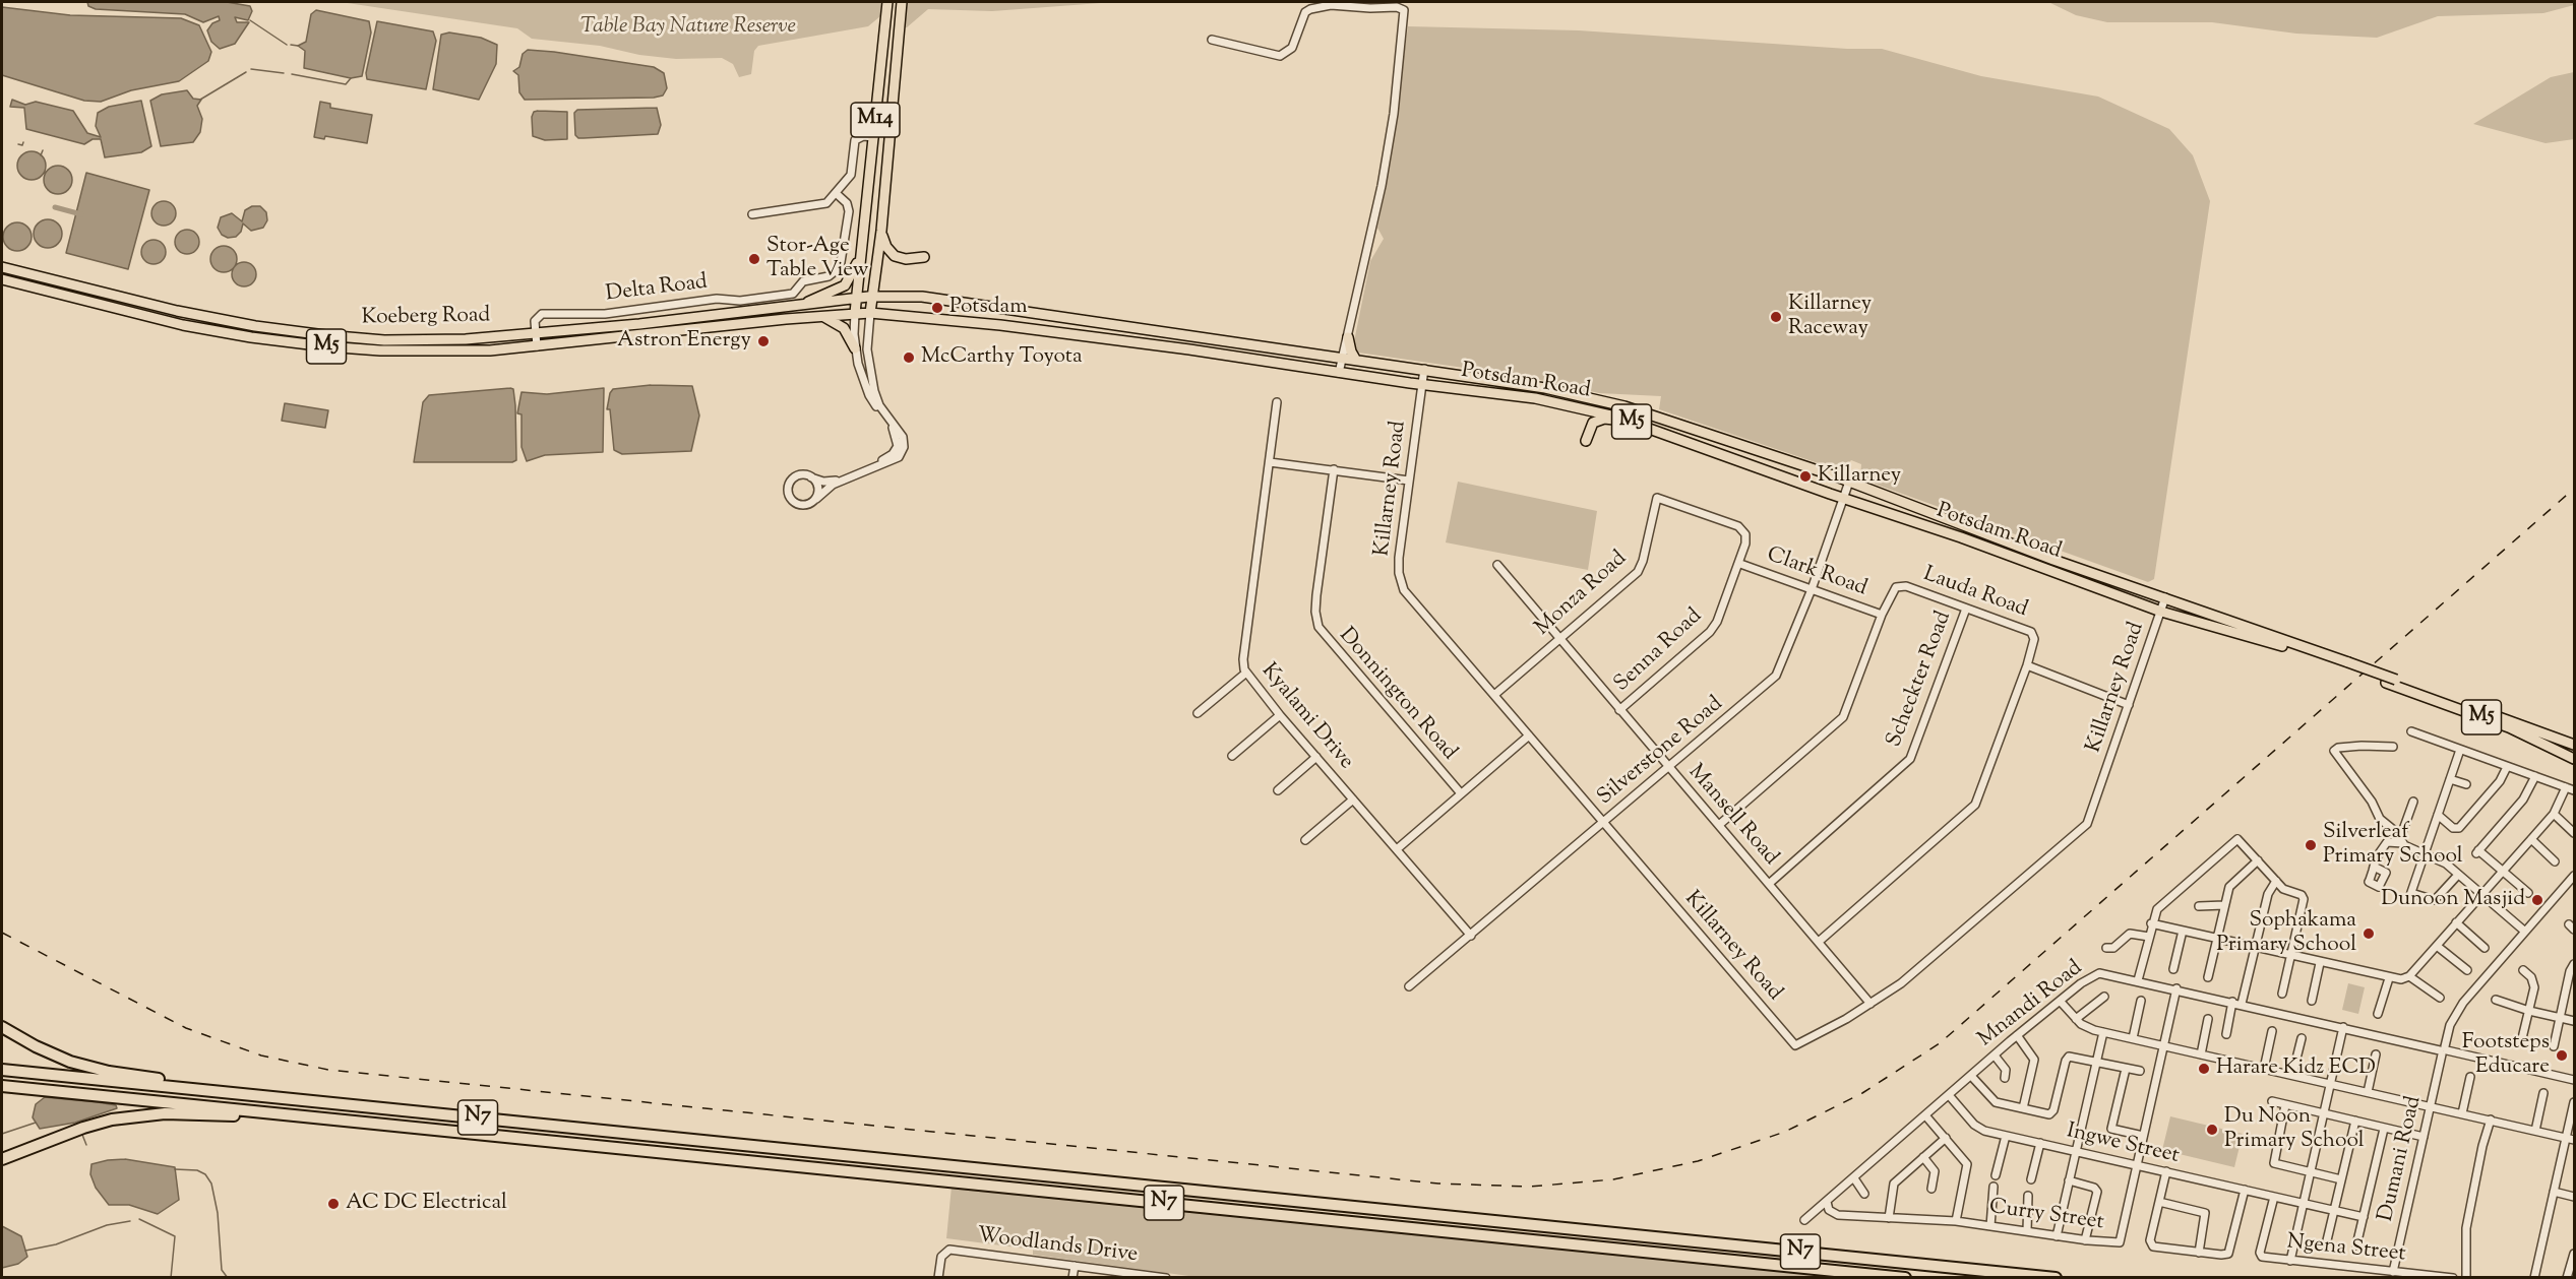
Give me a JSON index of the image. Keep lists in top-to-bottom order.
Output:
{
  "streets": {
    "highway": ["N7"],
    "main road": [
      "M14",
      "Koeberg Road",
      "M5",
      "Potsdam Road"
    ],
    "street": [
      "Delta Road",
      "Killarney Road",
      "Clark Road",
      "Lauda Road",
      "Monza Road",
      "Senna Road",
      "Scheckter Road",
      "Donnington Road",
      "Kyalami Drive",
      "Silverstone Road",
      "Mansell Road",
      "Mnandi Road",
      "Ingwe Street",
      "Dumani Road",
      "Curry Street",
      "Woodlands Drive",
      "Ngena Street"
    ]
  },
  "crossings": [
    ["M14", "Koeberg Road"],
    ["M14", "Potsdam Road"],
    ["Delta Road", "Koeberg Road"],
    ["Koeberg Road", "Potsdam Road"],
    ["Potsdam Road", "Killarney Road"],
    ["Potsdam Road", "Silverstone Road"],
    ["Killarney Road", "Monza Road"],
    ["Killarney Road", "Silverstone Road"],
    ["Killarney Road", "Mansell Road"],
    ["Clark Road", "Lauda Road"],
    ["Clark Road", "Senna Road"],
    ["Clark Road", "Silverstone Road"],
    ["Lauda Road", "Scheckter Road"],
    ["Lauda Road", "Mansell Road"],
    ["Monza Road", "Senna Road"],
    ["Monza Road", "Mansell Road"],
    ["Senna Road", "Mansell Road"],
    ["Scheckter Road", "Mansell Road"],
    ["Kyalami Drive", "Silverstone Road"],
    ["Silverstone Road", "Mansell Road"],
    ["Mnandi Road", "Ingwe Street"],
    ["Mnandi Road", "Dumani Road"],
    ["Mnandi Road", "Curry Street"],
    ["Ingwe Street", "Curry Street"],
    ["Ingwe Street", "Ngena Street"],
    ["Dumani Road", "Ngena Street"]
  ],
  "parks": ["Table Bay Nature Reserve"],
  "places": [
    "Stor-Age Table View",
    "Potsdam",
    "Killarney Raceway",
    "Astron Energy",
    "McCarthy Toyota",
    "Killarney",
    "Silverleaf Primary School",
    "Dunoon Masjid",
    "Sophakama Primary School",
    "Footsteps Educare",
    "Harare Kidz ECD",
    "Du Noon Primary School",
    "AC DC Electrical"
  ]
}
